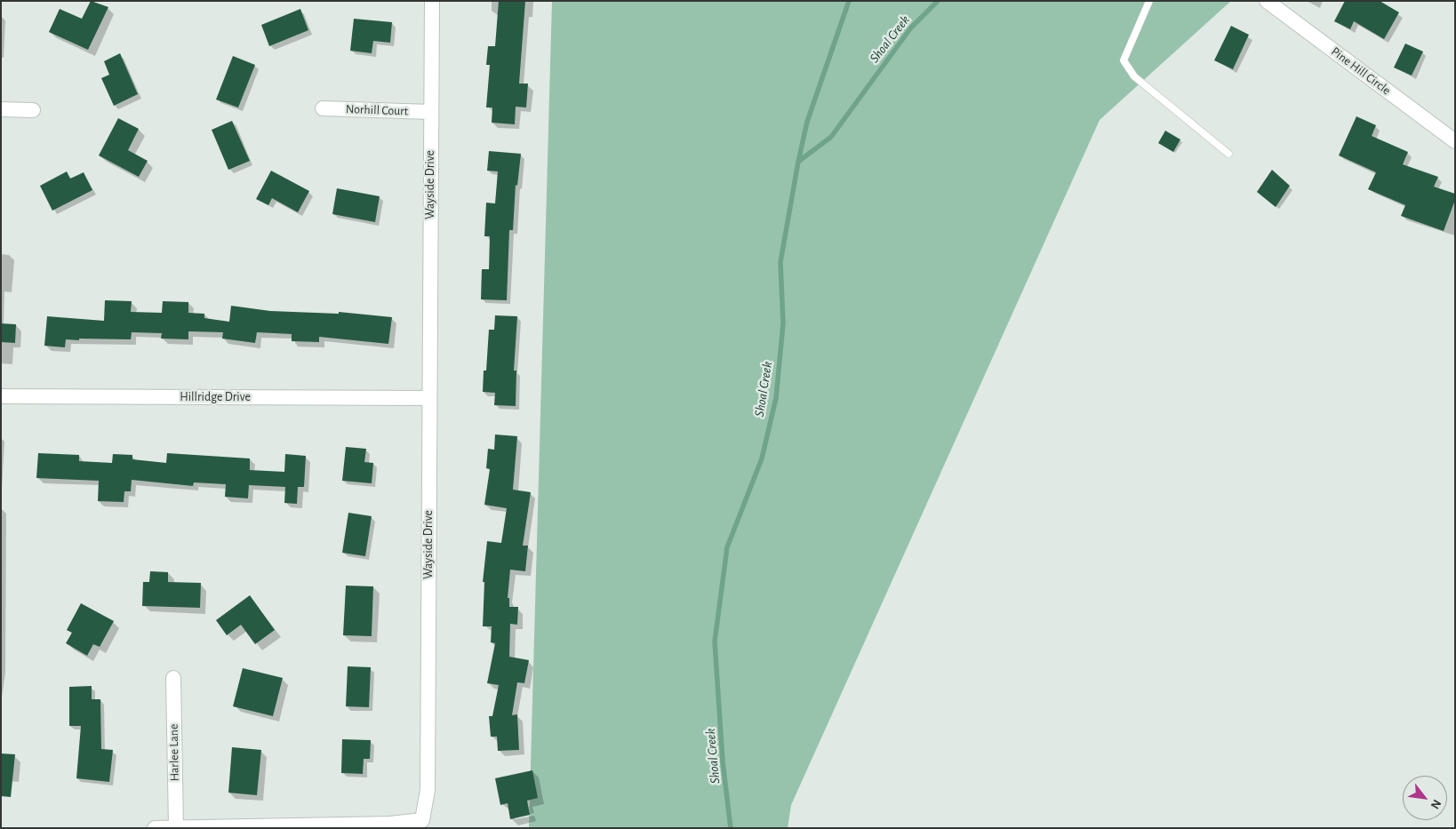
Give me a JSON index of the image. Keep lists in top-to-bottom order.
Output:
{
  "streets": {
    "street": [
      "Pine Hill Circle",
      "Norhill Court",
      "Wayside Drive",
      "Hillridge Drive",
      "Harlee Lane"
    ]
  },
  "crossings": [
    ["Norhill Court", "Wayside Drive"],
    ["Wayside Drive", "Hillridge Drive"],
    ["Wayside Drive", "Harlee Lane"]
  ],
  "water": ["Shoal Creek"],
  "north": "bottom right"
}
